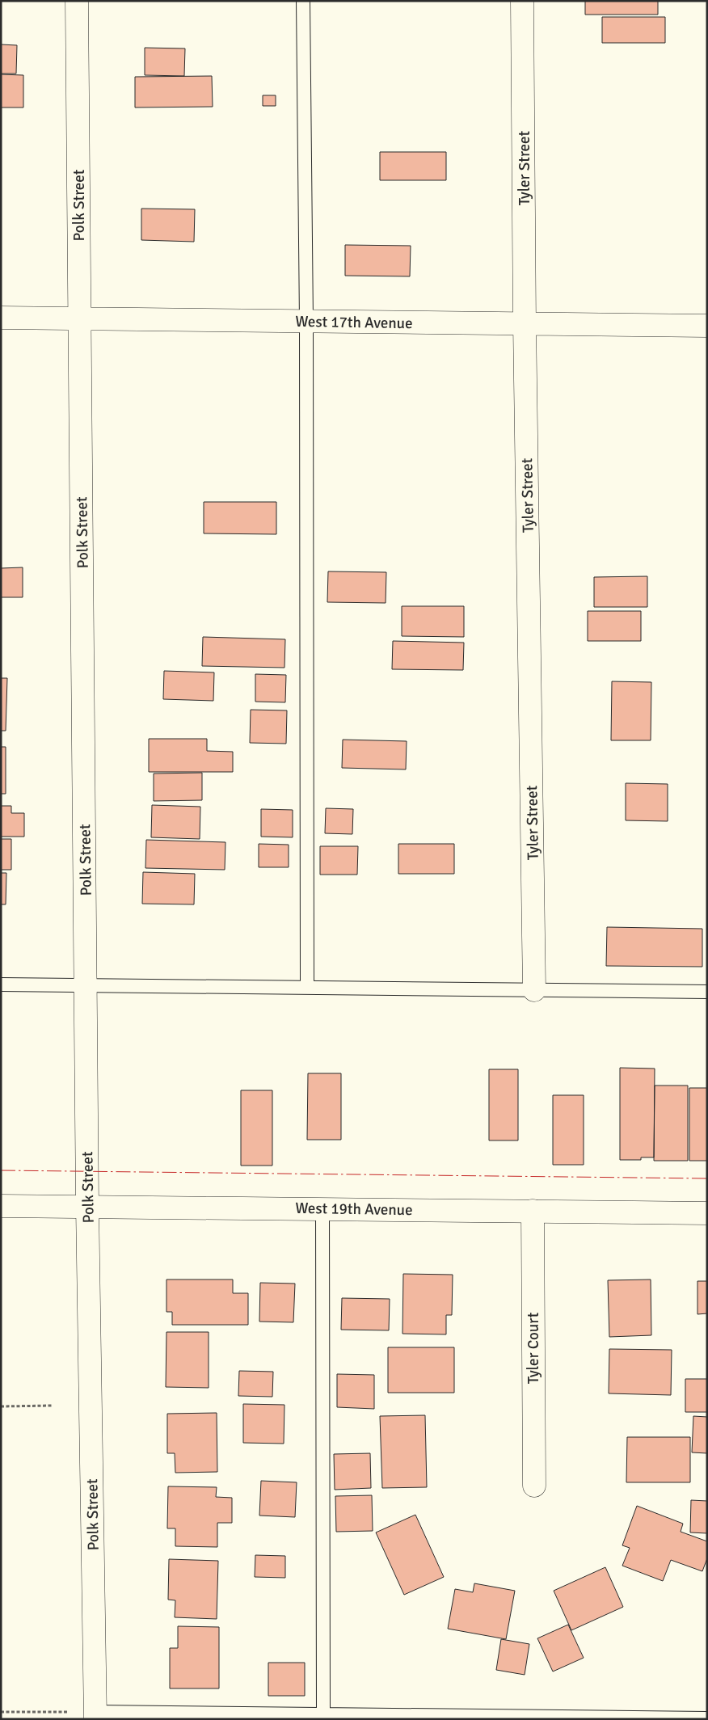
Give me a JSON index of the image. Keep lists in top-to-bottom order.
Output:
{
  "streets": {
    "street": [
      "Tyler Street",
      "Polk Street",
      "West 17th Avenue",
      "West 19th Avenue",
      "Tyler Court"
    ]
  },
  "crossings": [
    ["Tyler Street", "West 17th Avenue"],
    ["Polk Street", "West 17th Avenue"],
    ["Polk Street", "West 19th Avenue"],
    ["West 19th Avenue", "Tyler Court"]
  ]
}
